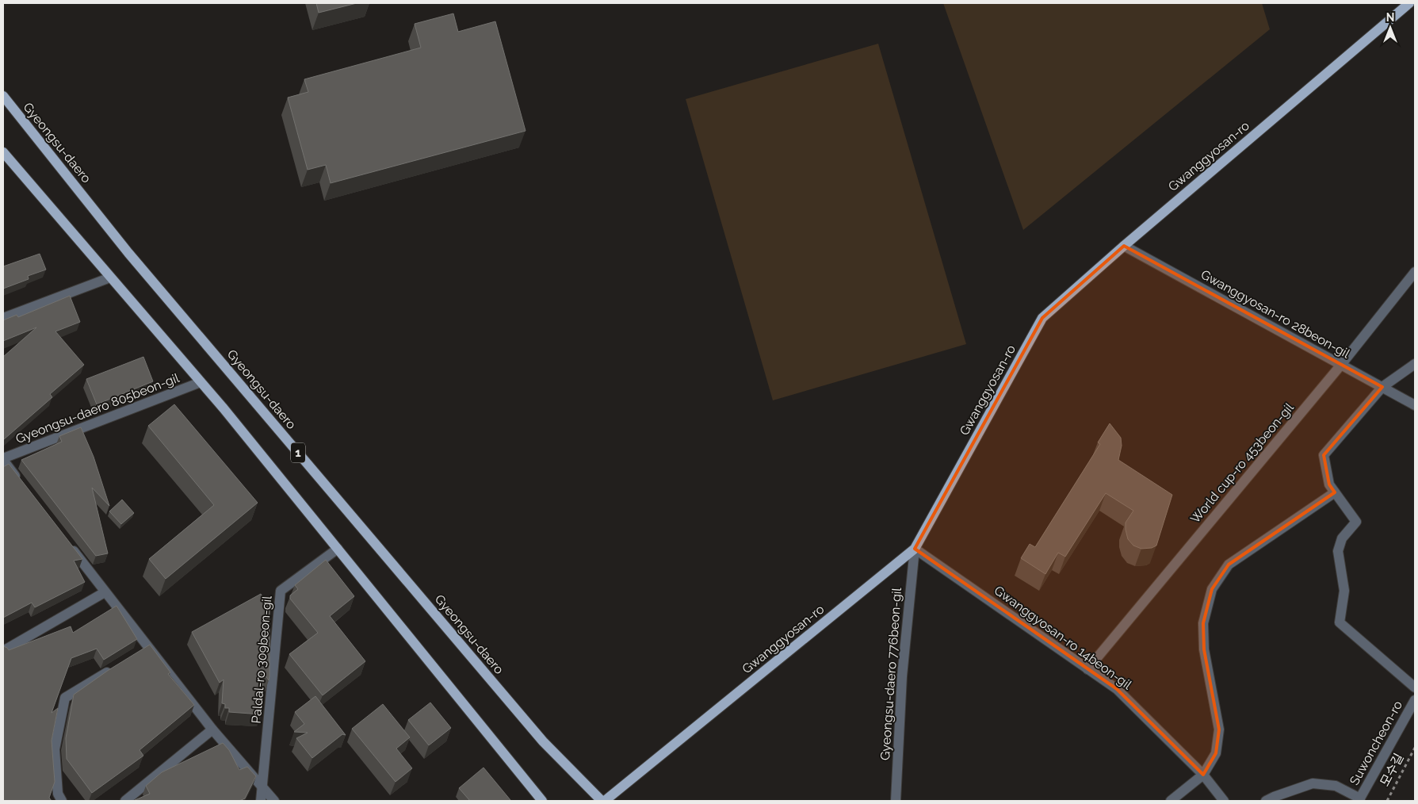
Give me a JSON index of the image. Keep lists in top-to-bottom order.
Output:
{
  "streets": {
    "main road": ["Gyeongsu-daero", "Gwanggyosan-ro", "1"],
    "street": [
      "Gwanggyosan-ro 28beon-gil",
      "Gyeongsu-daero 805beon-gil",
      "World cup-ro 453beon-gil",
      "Gwanggyosan-ro 14beon-gil",
      "Paldal-ro 309beon-gil",
      "Gyeongsu-daero 776beon-gil",
      "Suwoncheon-ro"
    ],
    "path": ["모수길"]
  },
  "crossings": [
    ["Gwanggyosan-ro", "Gwanggyosan-ro 28beon-gil"],
    ["Gwanggyosan-ro", "Gwanggyosan-ro 14beon-gil"],
    ["Gwanggyosan-ro", "Gyeongsu-daero 776beon-gil"],
    ["Gwanggyosan-ro 28beon-gil", "World cup-ro 453beon-gil"],
    ["Gyeongsu-daero 805beon-gil", "1"],
    ["1", "Paldal-ro 309beon-gil"],
    ["World cup-ro 453beon-gil", "Gwanggyosan-ro 14beon-gil"],
    ["Gwanggyosan-ro 14beon-gil", "Gyeongsu-daero 776beon-gil"]
  ],
  "north": "top"
}
